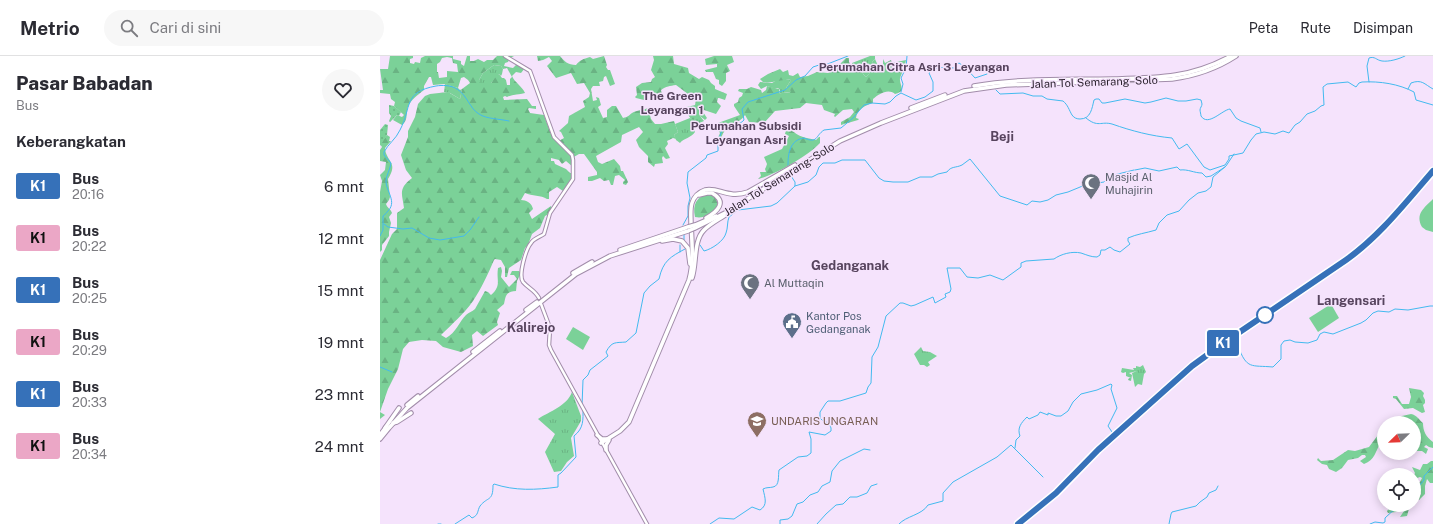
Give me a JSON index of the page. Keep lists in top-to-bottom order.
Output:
{
  "streets": {
    "highway": ["Jalan Tol Semarang–Solo"]
  },
  "districts": [
    "Perumahan Citra Asri 3 Leyangan",
    "The Green Leyangan 1",
    "Perumahan Subsidi Leyangan Asri",
    "Beji",
    "Gedanganak",
    "Langensari",
    "Kalirejo"
  ],
  "places": {
    "mosque": ["Masjid Al Muhajirin", "Al Muttaqin"],
    "public building": ["Kantor Pos Gedanganak"],
    "school or university": ["UNDARIS UNGARAN"]
  },
  "lines": ["bus line K1"],
  "north": "bottom left",
  "page": {
    "header": "Metrio",
    "search": "Cari di sini",
    "nav": ["Peta", "Rute", "Disimpan"],
    "heading": [
      ["Pasar Babadan", "Bus"],
      "Keberangkatan"
    ],
    "on_map": "K1",
    "list": [
      {
        "mark": "K1",
        "name": "Bus",
        "note": "20:16",
        "value": "6 mnt"
      },
      {
        "mark": "K1",
        "name": "Bus",
        "note": "20:22",
        "value": "12 mnt"
      },
      {
        "mark": "K1",
        "name": "Bus",
        "note": "20:25",
        "value": "15 mnt"
      },
      {
        "mark": "K1",
        "name": "Bus",
        "note": "20:29",
        "value": "19 mnt"
      },
      {
        "mark": "K1",
        "name": "Bus",
        "note": "20:33",
        "value": "23 mnt"
      },
      {
        "mark": "K1",
        "name": "Bus",
        "note": "20:34",
        "value": "24 mnt"
      }
    ]
  }
}
